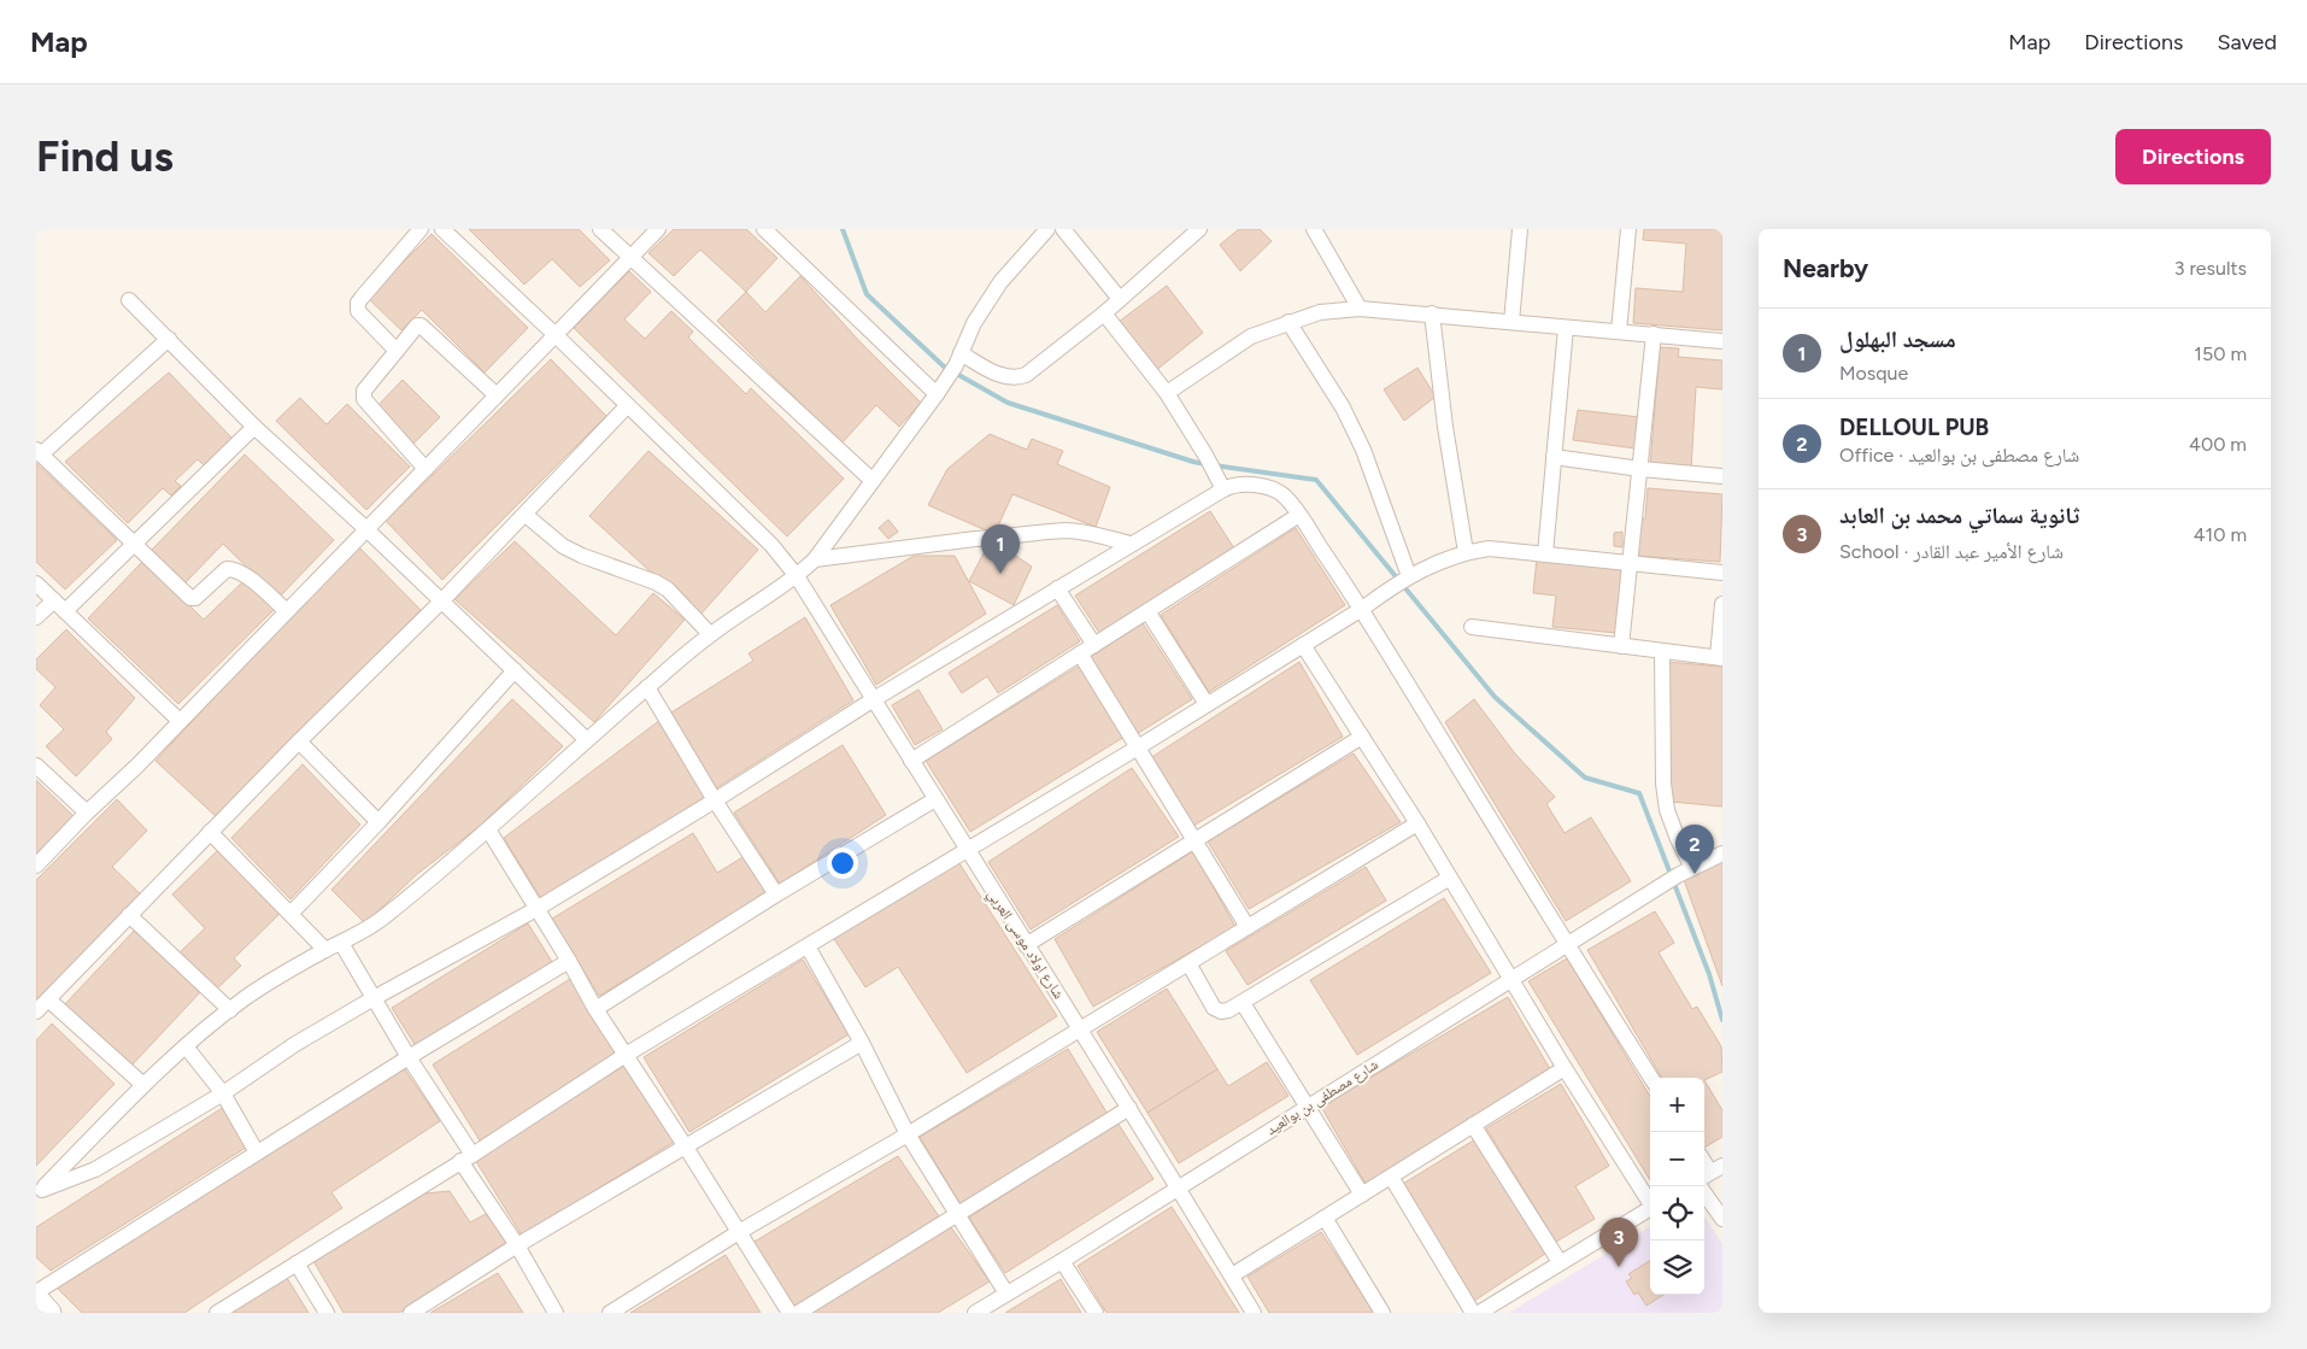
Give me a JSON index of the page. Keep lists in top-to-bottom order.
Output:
{
  "streets": {
    "street": ["شارع اولاد موسى العربي", "شارع مصطفى بن بوالعيد"]
  },
  "crossings": [
    ["شارع اولاد موسى العربي", "شارع مصطفى بن بوالعيد"]
  ],
  "page": {
    "header": "Map",
    "nav": ["Map", "Directions", "Saved"],
    "buttons": "Directions",
    "title": "Find us",
    "heading": ["Nearby", "3 results"],
    "list": [
      {
        "mark": "1",
        "name": "مسجد البهلول",
        "note": "Mosque",
        "value": "150 m"
      },
      {
        "mark": "2",
        "name": "DELLOUL PUB",
        "note": "Office · شارع مصطفى بن بوالعيد",
        "value": "400 m"
      },
      {
        "mark": "3",
        "name": "ثانوية سماتي محمد بن العابد",
        "note": "School · شارع الأمير عبد القادر",
        "value": "410 m"
      }
    ],
    "pins": ["1", "2", "3"],
    "map_buttons": ["+", "−"]
  }
}
